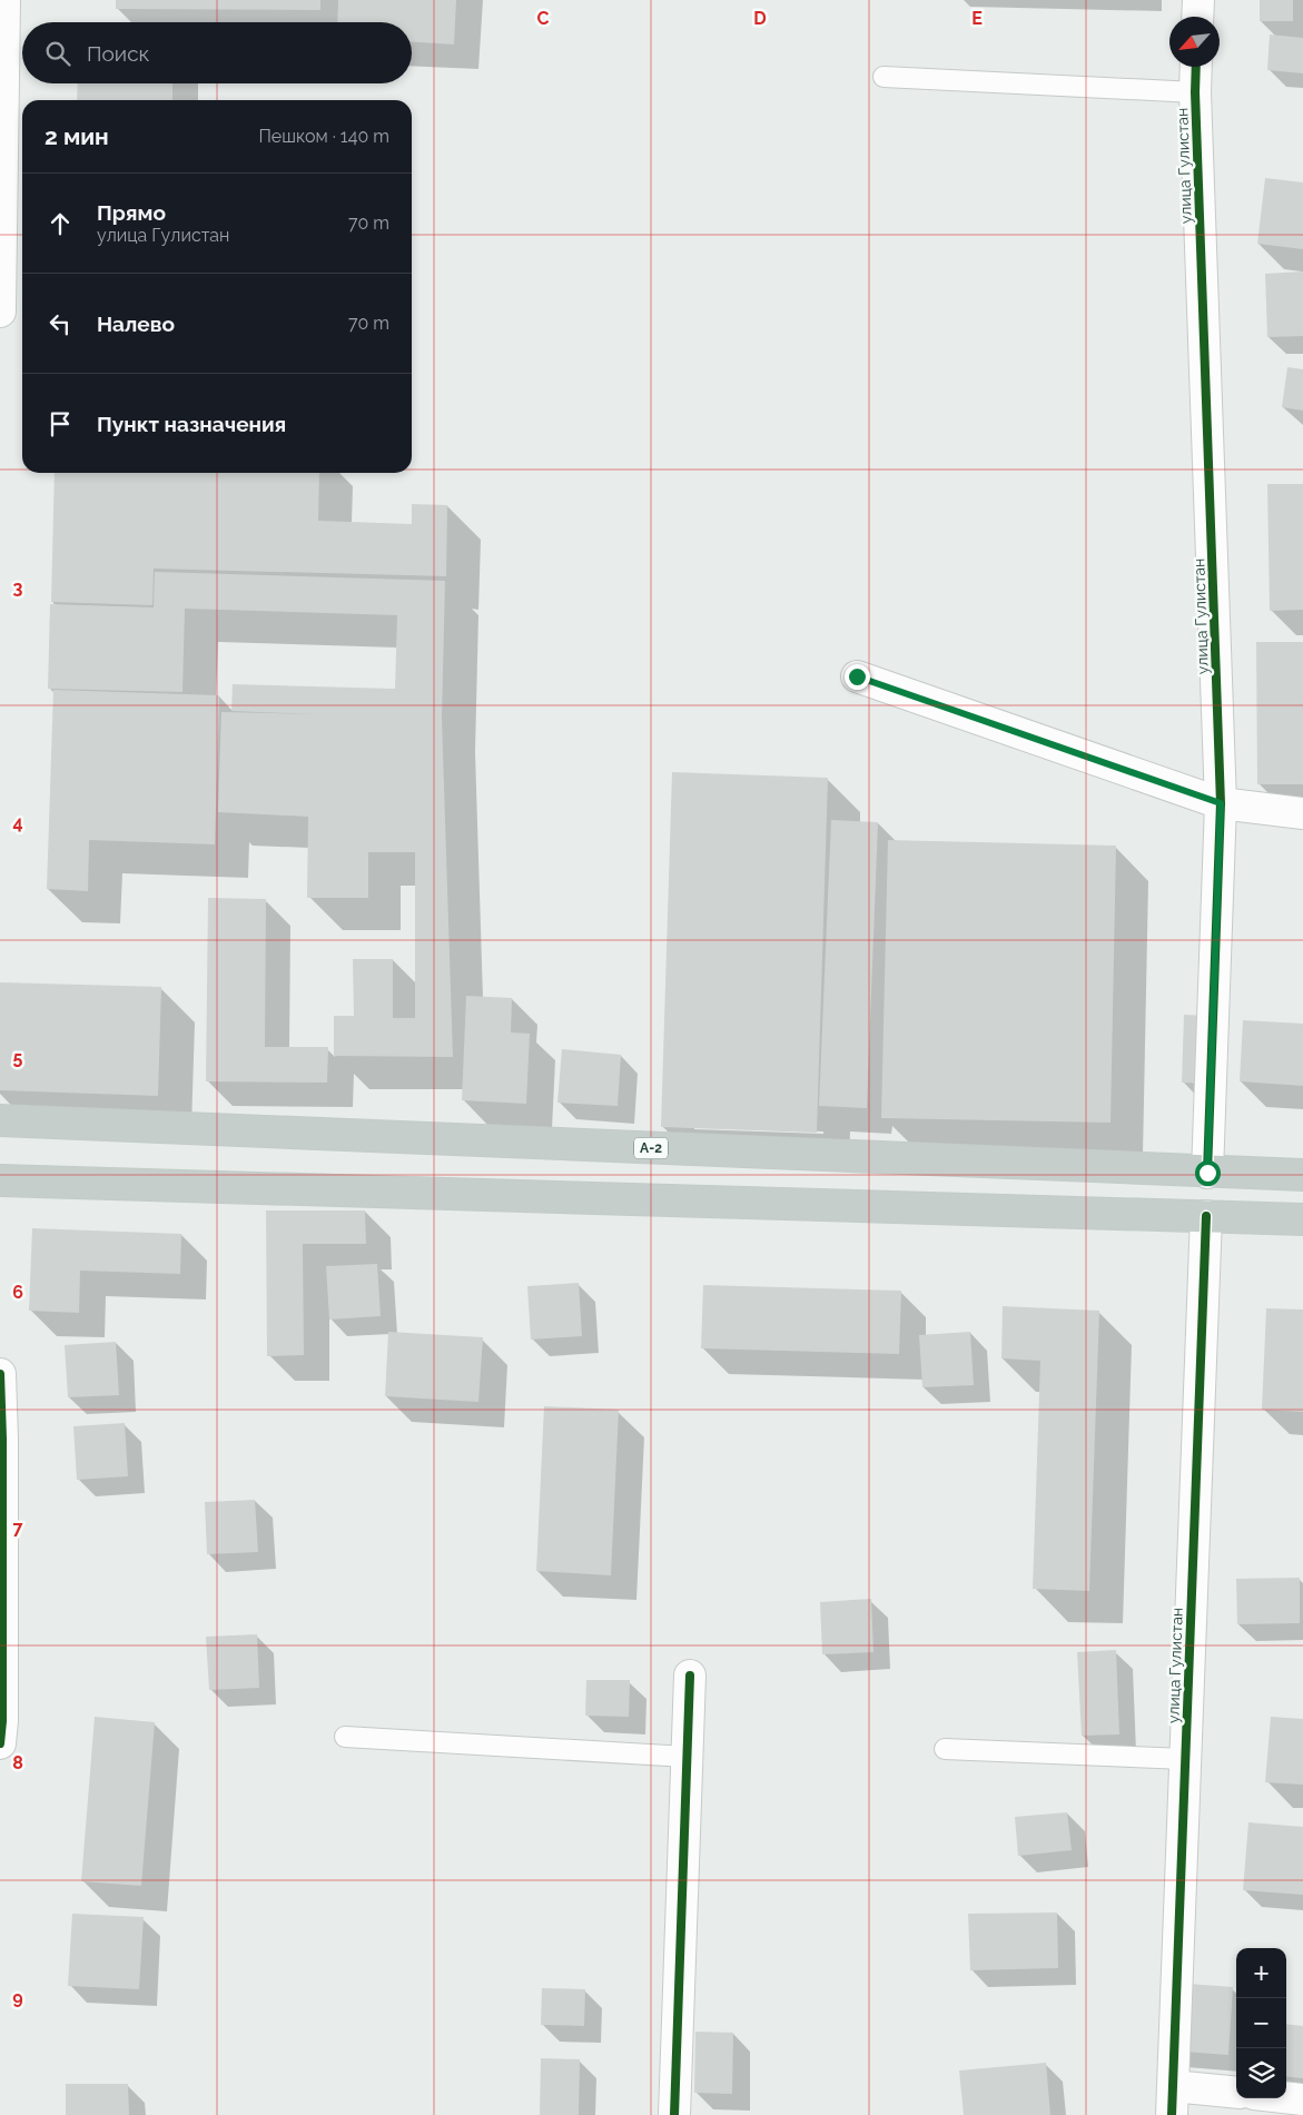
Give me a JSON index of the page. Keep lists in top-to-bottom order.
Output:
{
  "streets": {
    "highway": ["A-2"],
    "street": ["улица Гулистан"]
  },
  "crossings": [
    ["улица Гулистан", "A-2"]
  ],
  "north": "bottom left",
  "page": {
    "search": "Поиск",
    "heading": ["2 мин", "Пешком · 140 m"],
    "list": [
      ["Прямо", "улица Гулистан", "70 m"],
      ["Налево", "70 m"],
      "Пункт назначения"
    ],
    "map_buttons": ["+", "−"]
  },
  "grid": {
    "columns": ["C", "D", "E"],
    "rows": [
      "3",
      "4",
      "5",
      "6",
      "7",
      "8",
      "9"
    ]
  }
}
